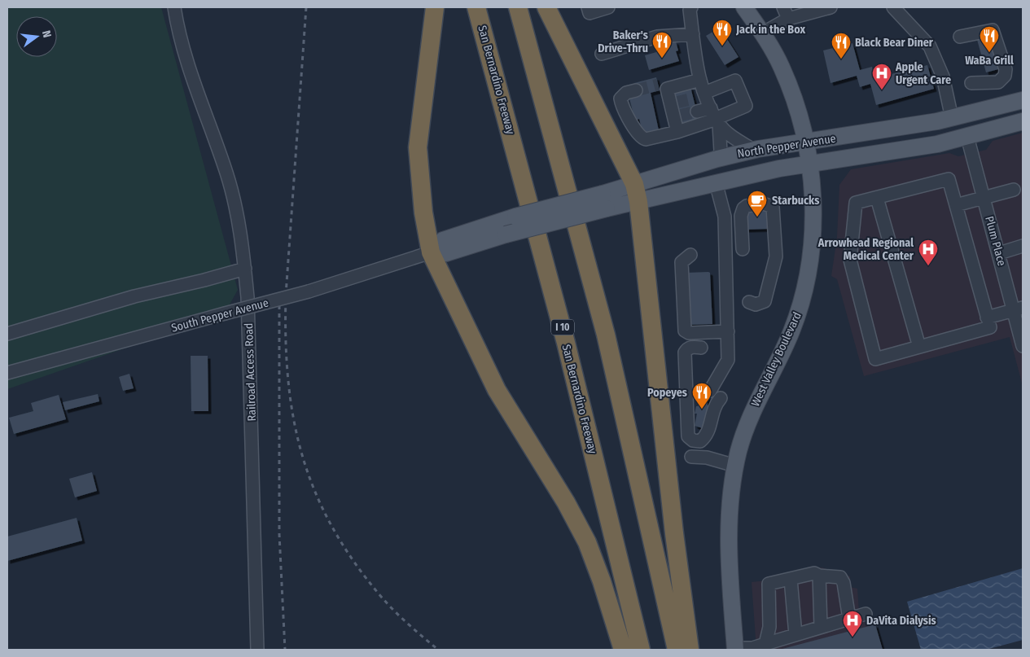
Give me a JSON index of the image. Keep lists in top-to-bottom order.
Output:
{
  "streets": {
    "highway": ["San Bernardino Freeway", "I 10"],
    "main road": ["North Pepper Avenue", "South Pepper Avenue", "West Valley Boulevard"],
    "street": ["Plum Place", "Railroad Access Road"]
  },
  "crossings": [
    ["North Pepper Avenue", "Plum Place"],
    ["North Pepper Avenue", "South Pepper Avenue"],
    ["North Pepper Avenue", "West Valley Boulevard"]
  ],
  "places": {
    "restaurant": [
      "Jack in the Box",
      "WaBa Grill",
      "Baker's Drive-Thru",
      "Black Bear Diner",
      "Popeyes"
    ],
    "hospital": ["Apple Urgent Care", "Arrowhead Regional Medical Center", "DaVita Dialysis"],
    "cafe": ["Starbucks"]
  },
  "north": "right"
}
